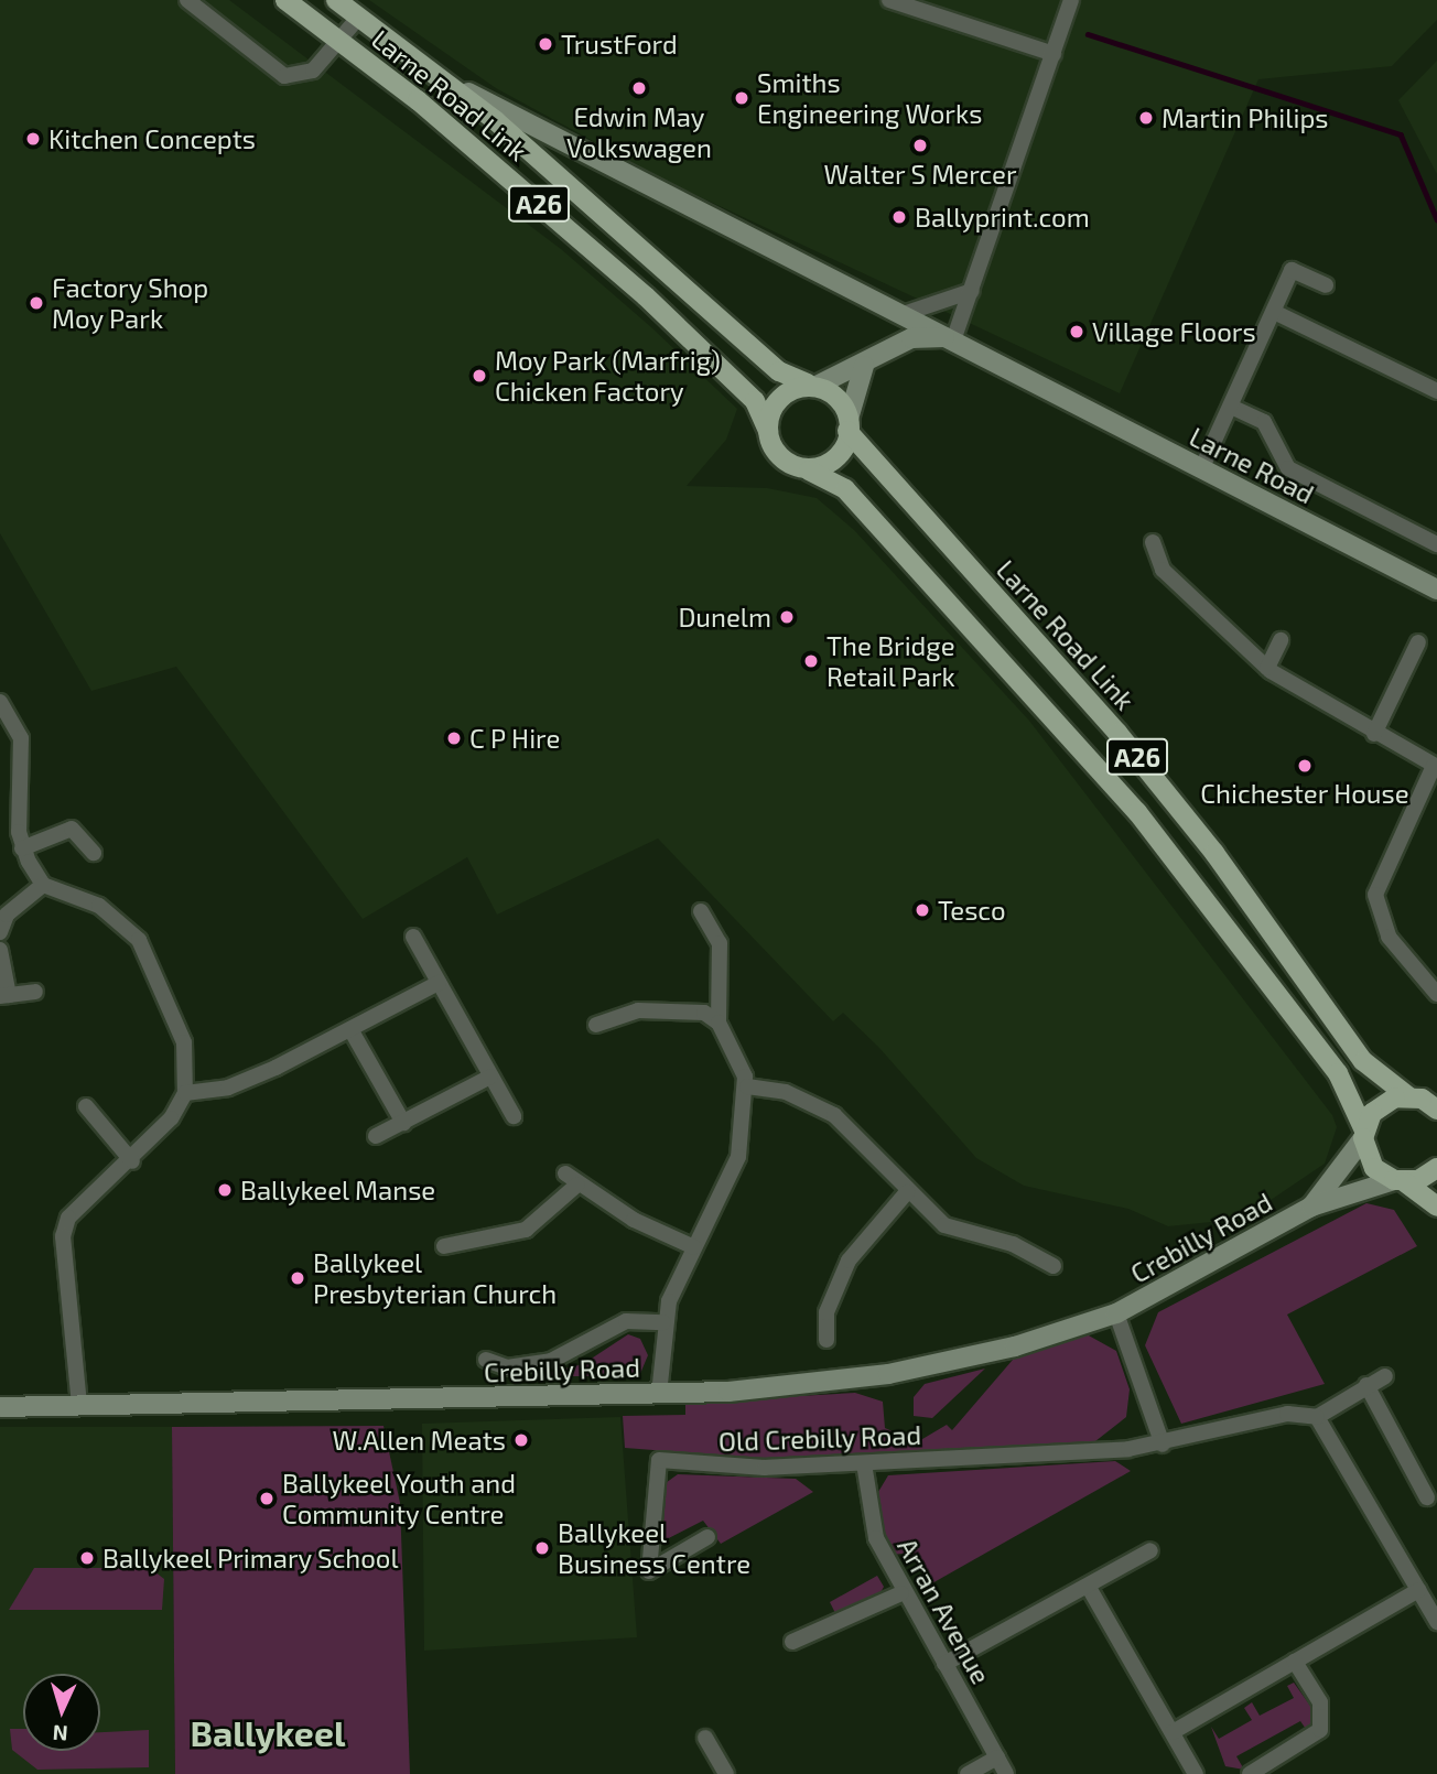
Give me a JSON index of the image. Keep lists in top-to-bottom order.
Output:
{
  "streets": {
    "main road": ["Larne Road Link", "A26"],
    "street": [
      "Larne Road",
      "Crebilly Road",
      "Old Crebilly Road",
      "Arran Avenue"
    ]
  },
  "crossings": [
    ["Larne Road Link", "A26"],
    ["Larne Road Link", "Larne Road"],
    ["A26", "Crebilly Road"],
    ["Crebilly Road", "Old Crebilly Road"],
    ["Old Crebilly Road", "Arran Avenue"]
  ],
  "districts": ["Ballykeel"],
  "places": [
    "TrustFord",
    "Edwin May Volkswagen",
    "Smiths Engineering Works",
    "Martin Philips",
    "Kitchen Concepts",
    "Walter S Mercer",
    "Ballyprint.com",
    "Factory Shop Moy Park",
    "Village Floors",
    "Moy Park (Marfrig) Chicken Factory",
    "Dunelm",
    "The Bridge Retail Park",
    "C P Hire",
    "Chichester House",
    "Tesco",
    "Ballykeel Manse",
    "Ballykeel Presbyterian Church",
    "W.Allen Meats",
    "Ballykeel Youth and Community Centre",
    "Ballykeel Business Centre",
    "Ballykeel Primary School"
  ],
  "north": "bottom"
}
